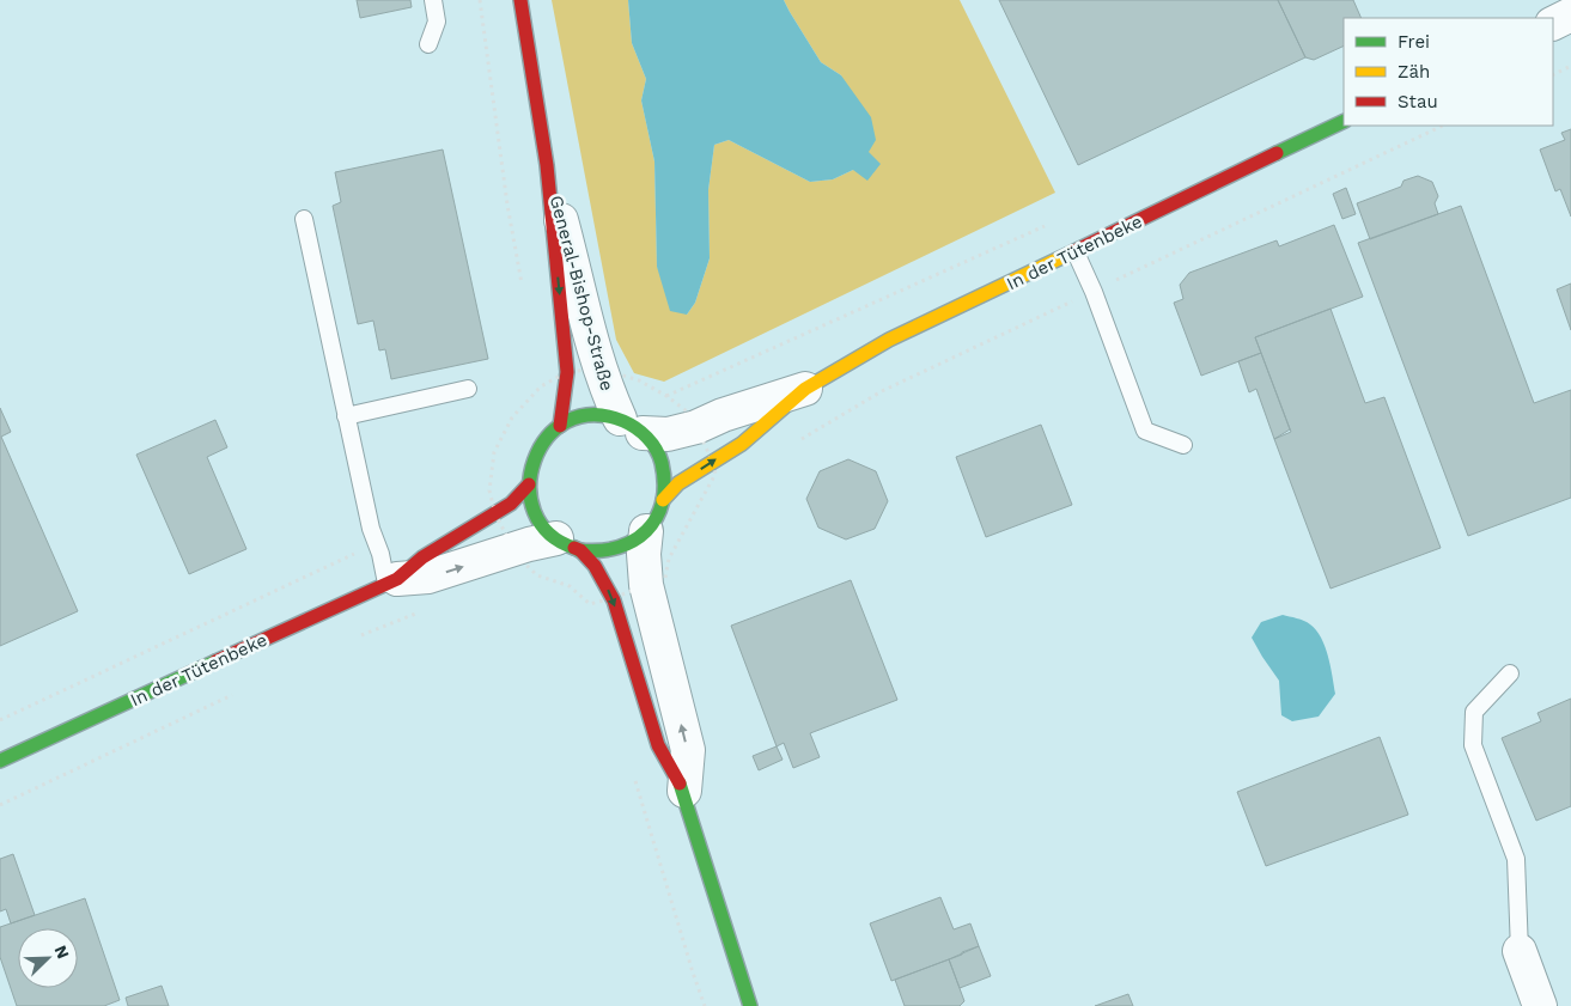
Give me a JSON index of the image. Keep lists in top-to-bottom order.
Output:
{
  "streets": {
    "street": ["In der Tütenbeke", "General-Bishop-Straße"]
  },
  "crossings": [
    ["In der Tütenbeke", "General-Bishop-Straße"]
  ],
  "legend": ["Frei", "Zäh", "Stau"],
  "north": "top right"
}
